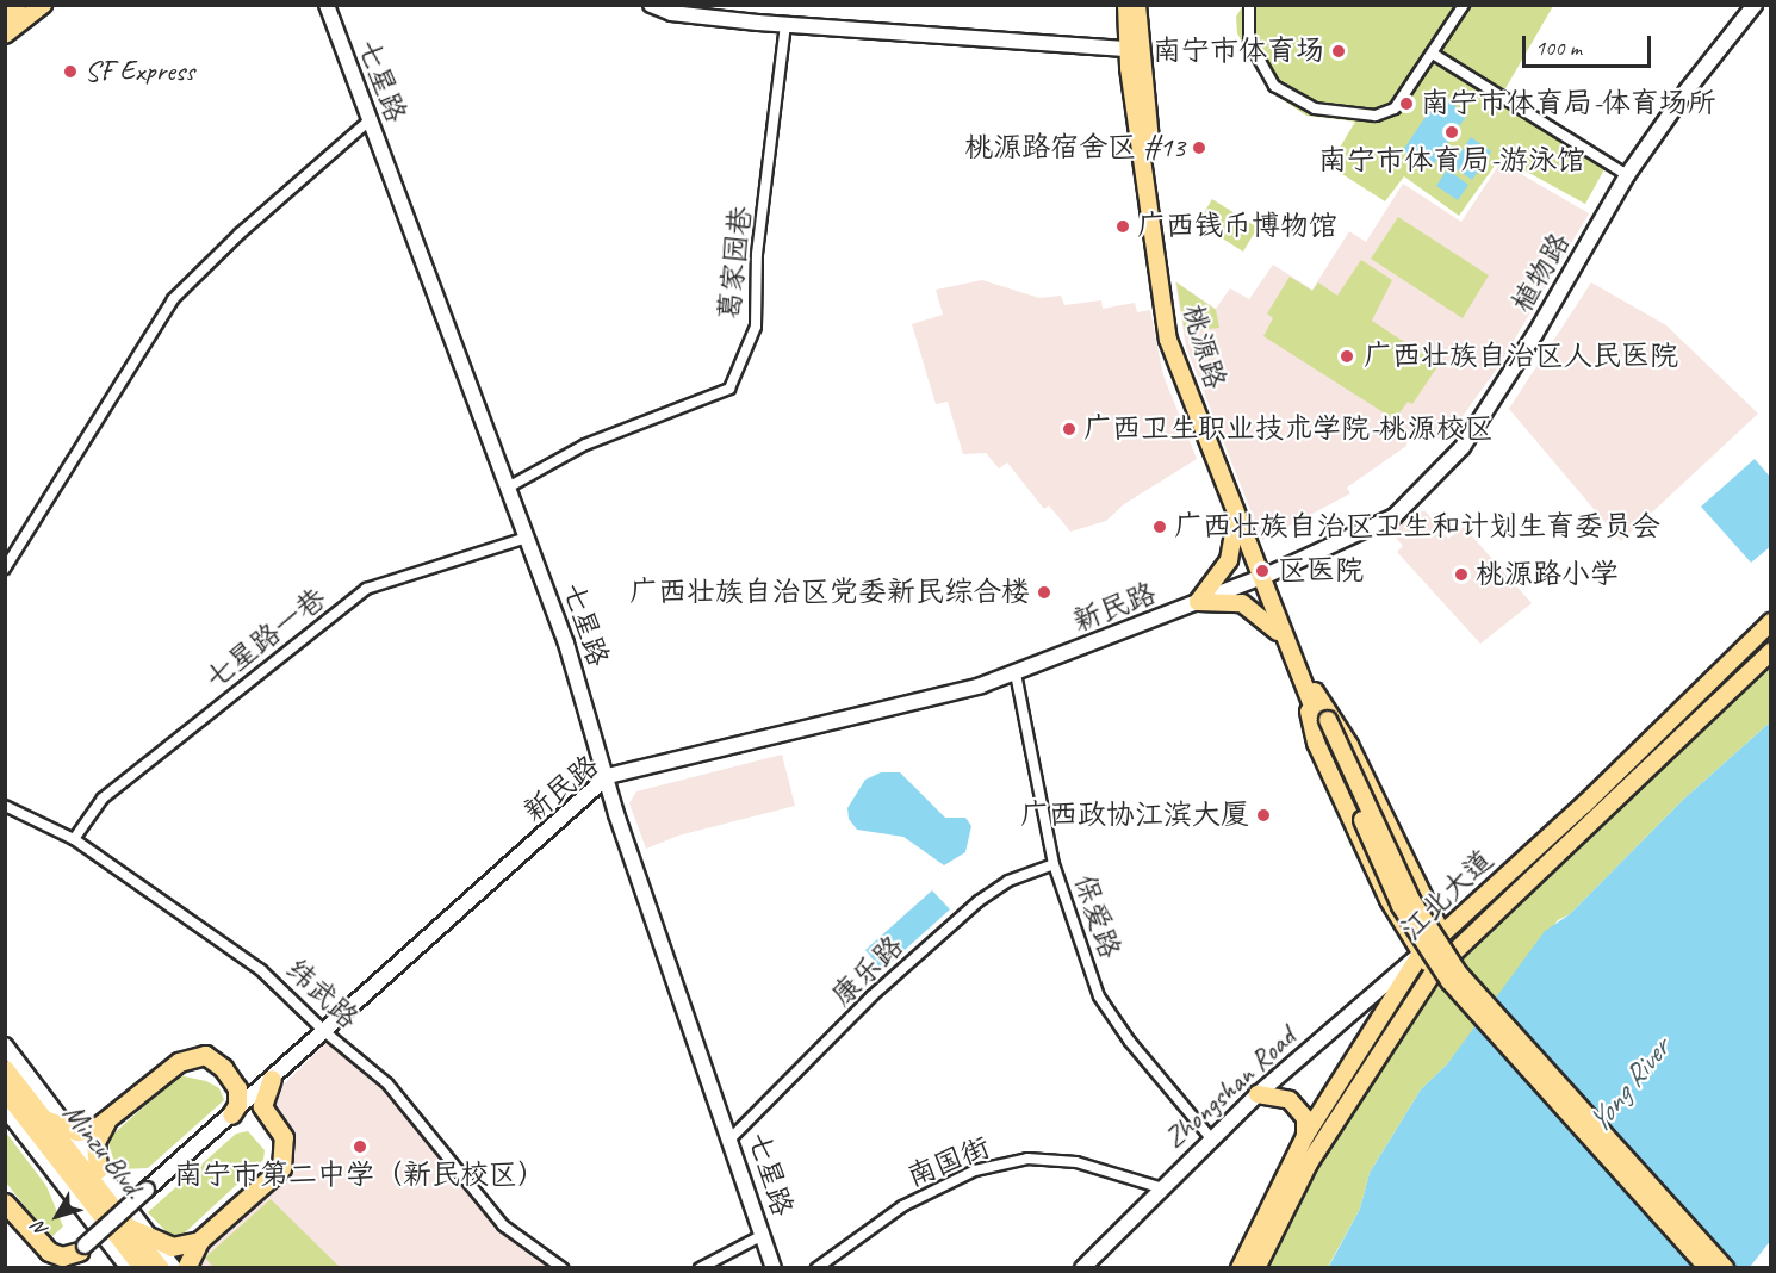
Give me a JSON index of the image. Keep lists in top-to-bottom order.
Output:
{
  "streets": {
    "highway": ["Minzu Blvd."],
    "main road": [
      "七星路",
      "植物路",
      "桃源路",
      "新民路",
      "江北大道",
      "Zhongshan Road"
    ],
    "street": [
      "葛家园巷",
      "七星路一巷",
      "保爱路",
      "康乐路",
      "纬武路",
      "南国街"
    ]
  },
  "crossings": [
    ["七星路", "葛家园巷"],
    ["七星路", "新民路"],
    ["七星路", "七星路一巷"],
    ["七星路", "康乐路"],
    ["植物路", "桃源路"],
    ["植物路", "新民路"],
    ["桃源路", "新民路"],
    ["新民路", "保爱路"],
    ["新民路", "纬武路"],
    ["七星路一巷", "纬武路"],
    ["江北大道", "Zhongshan Road"],
    ["保爱路", "康乐路"],
    ["保爱路", "Zhongshan Road"],
    ["Zhongshan Road", "南国街"]
  ],
  "water": ["Yong River"],
  "places": [
    "南宁市体育场",
    "SF Express",
    "南宁市体育局-体育场所",
    "南宁市体育局-游泳馆",
    "桃源路宿舍区 #13",
    "广西钱币博物馆",
    "广西壮族自治区人民医院",
    "广西卫生职业技术学院-桃源校区",
    "广西壮族自治区卫生和计划生育委员会",
    "区医院",
    "桃源路小学",
    "广西壮族自治区党委新民综合楼",
    "广西政协江滨大厦",
    "南宁市第二中学（新民校区）"
  ],
  "scale_bar": "100 m",
  "north": "bottom left"
}
